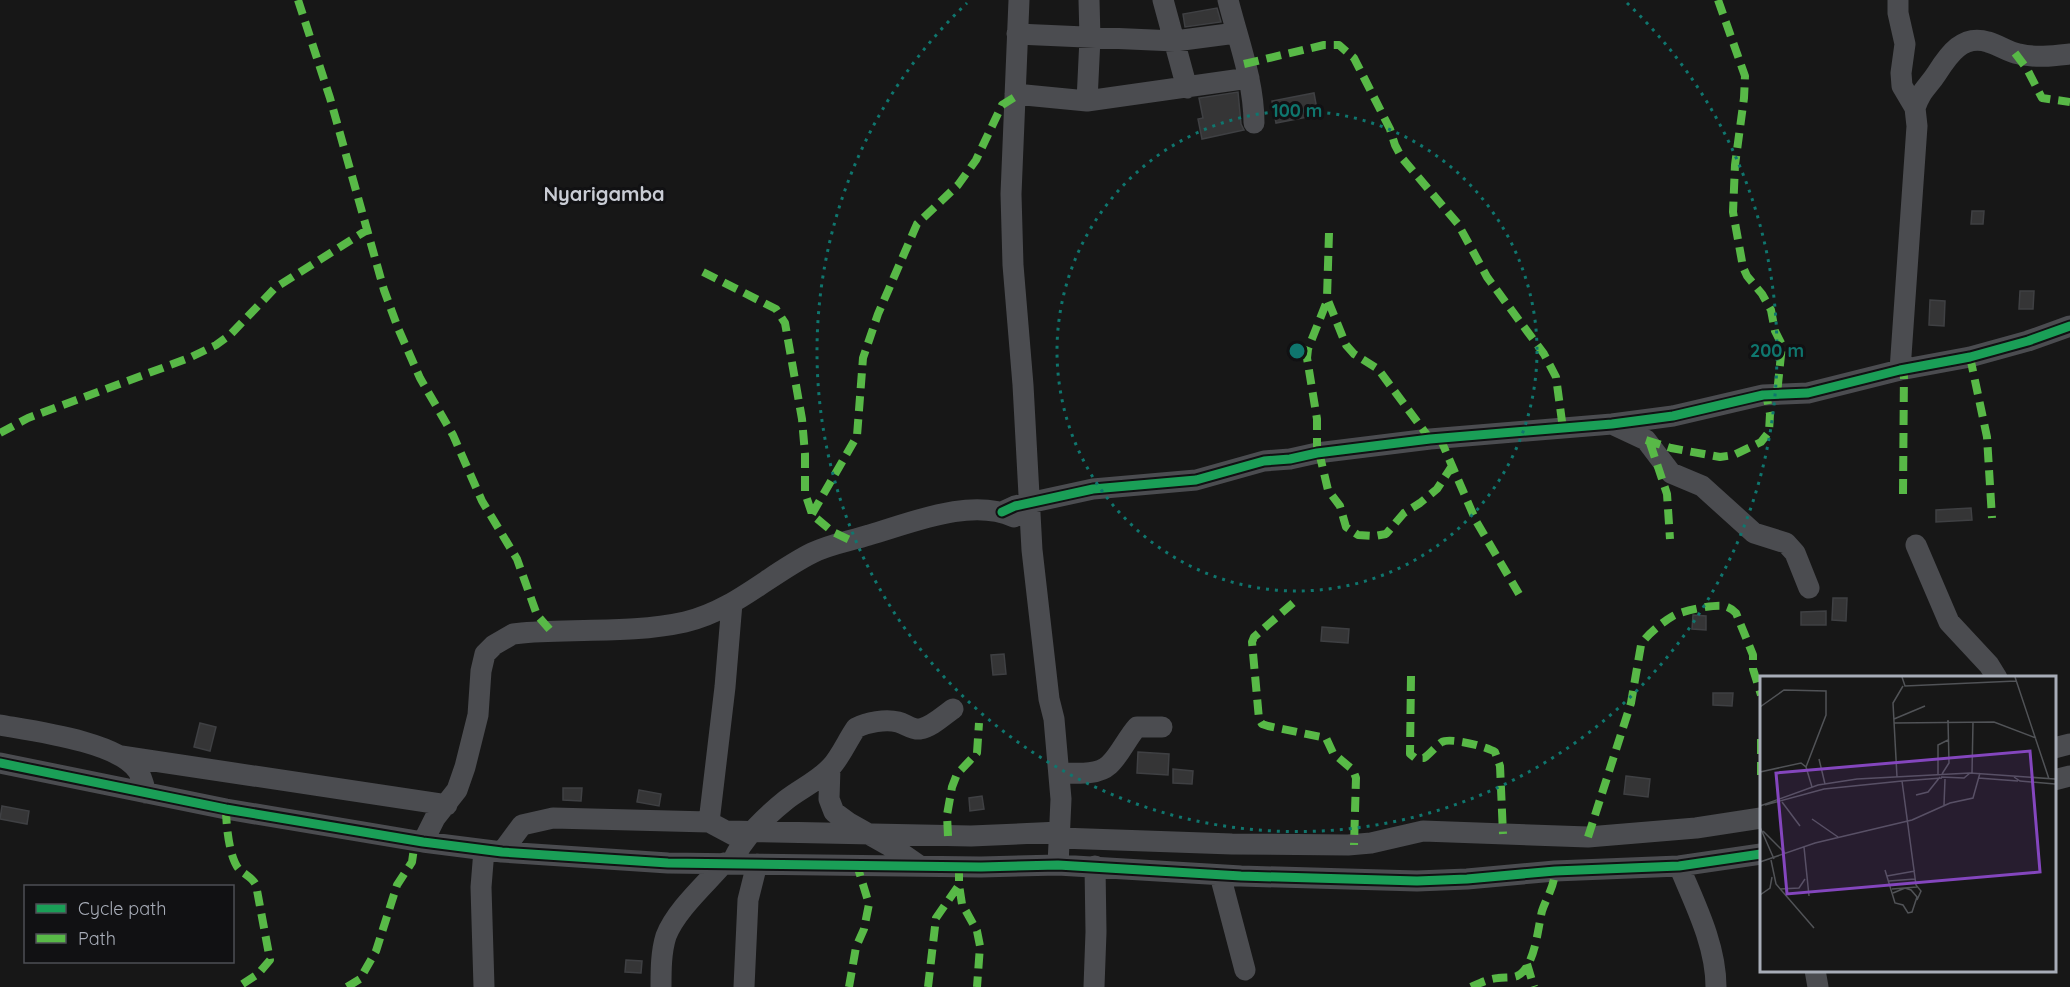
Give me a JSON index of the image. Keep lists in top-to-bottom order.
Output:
{
  "districts": ["Nyarigamba"],
  "legend": ["Cycle path", "Path"],
  "rings": ["100 m", "200 m"]
}
